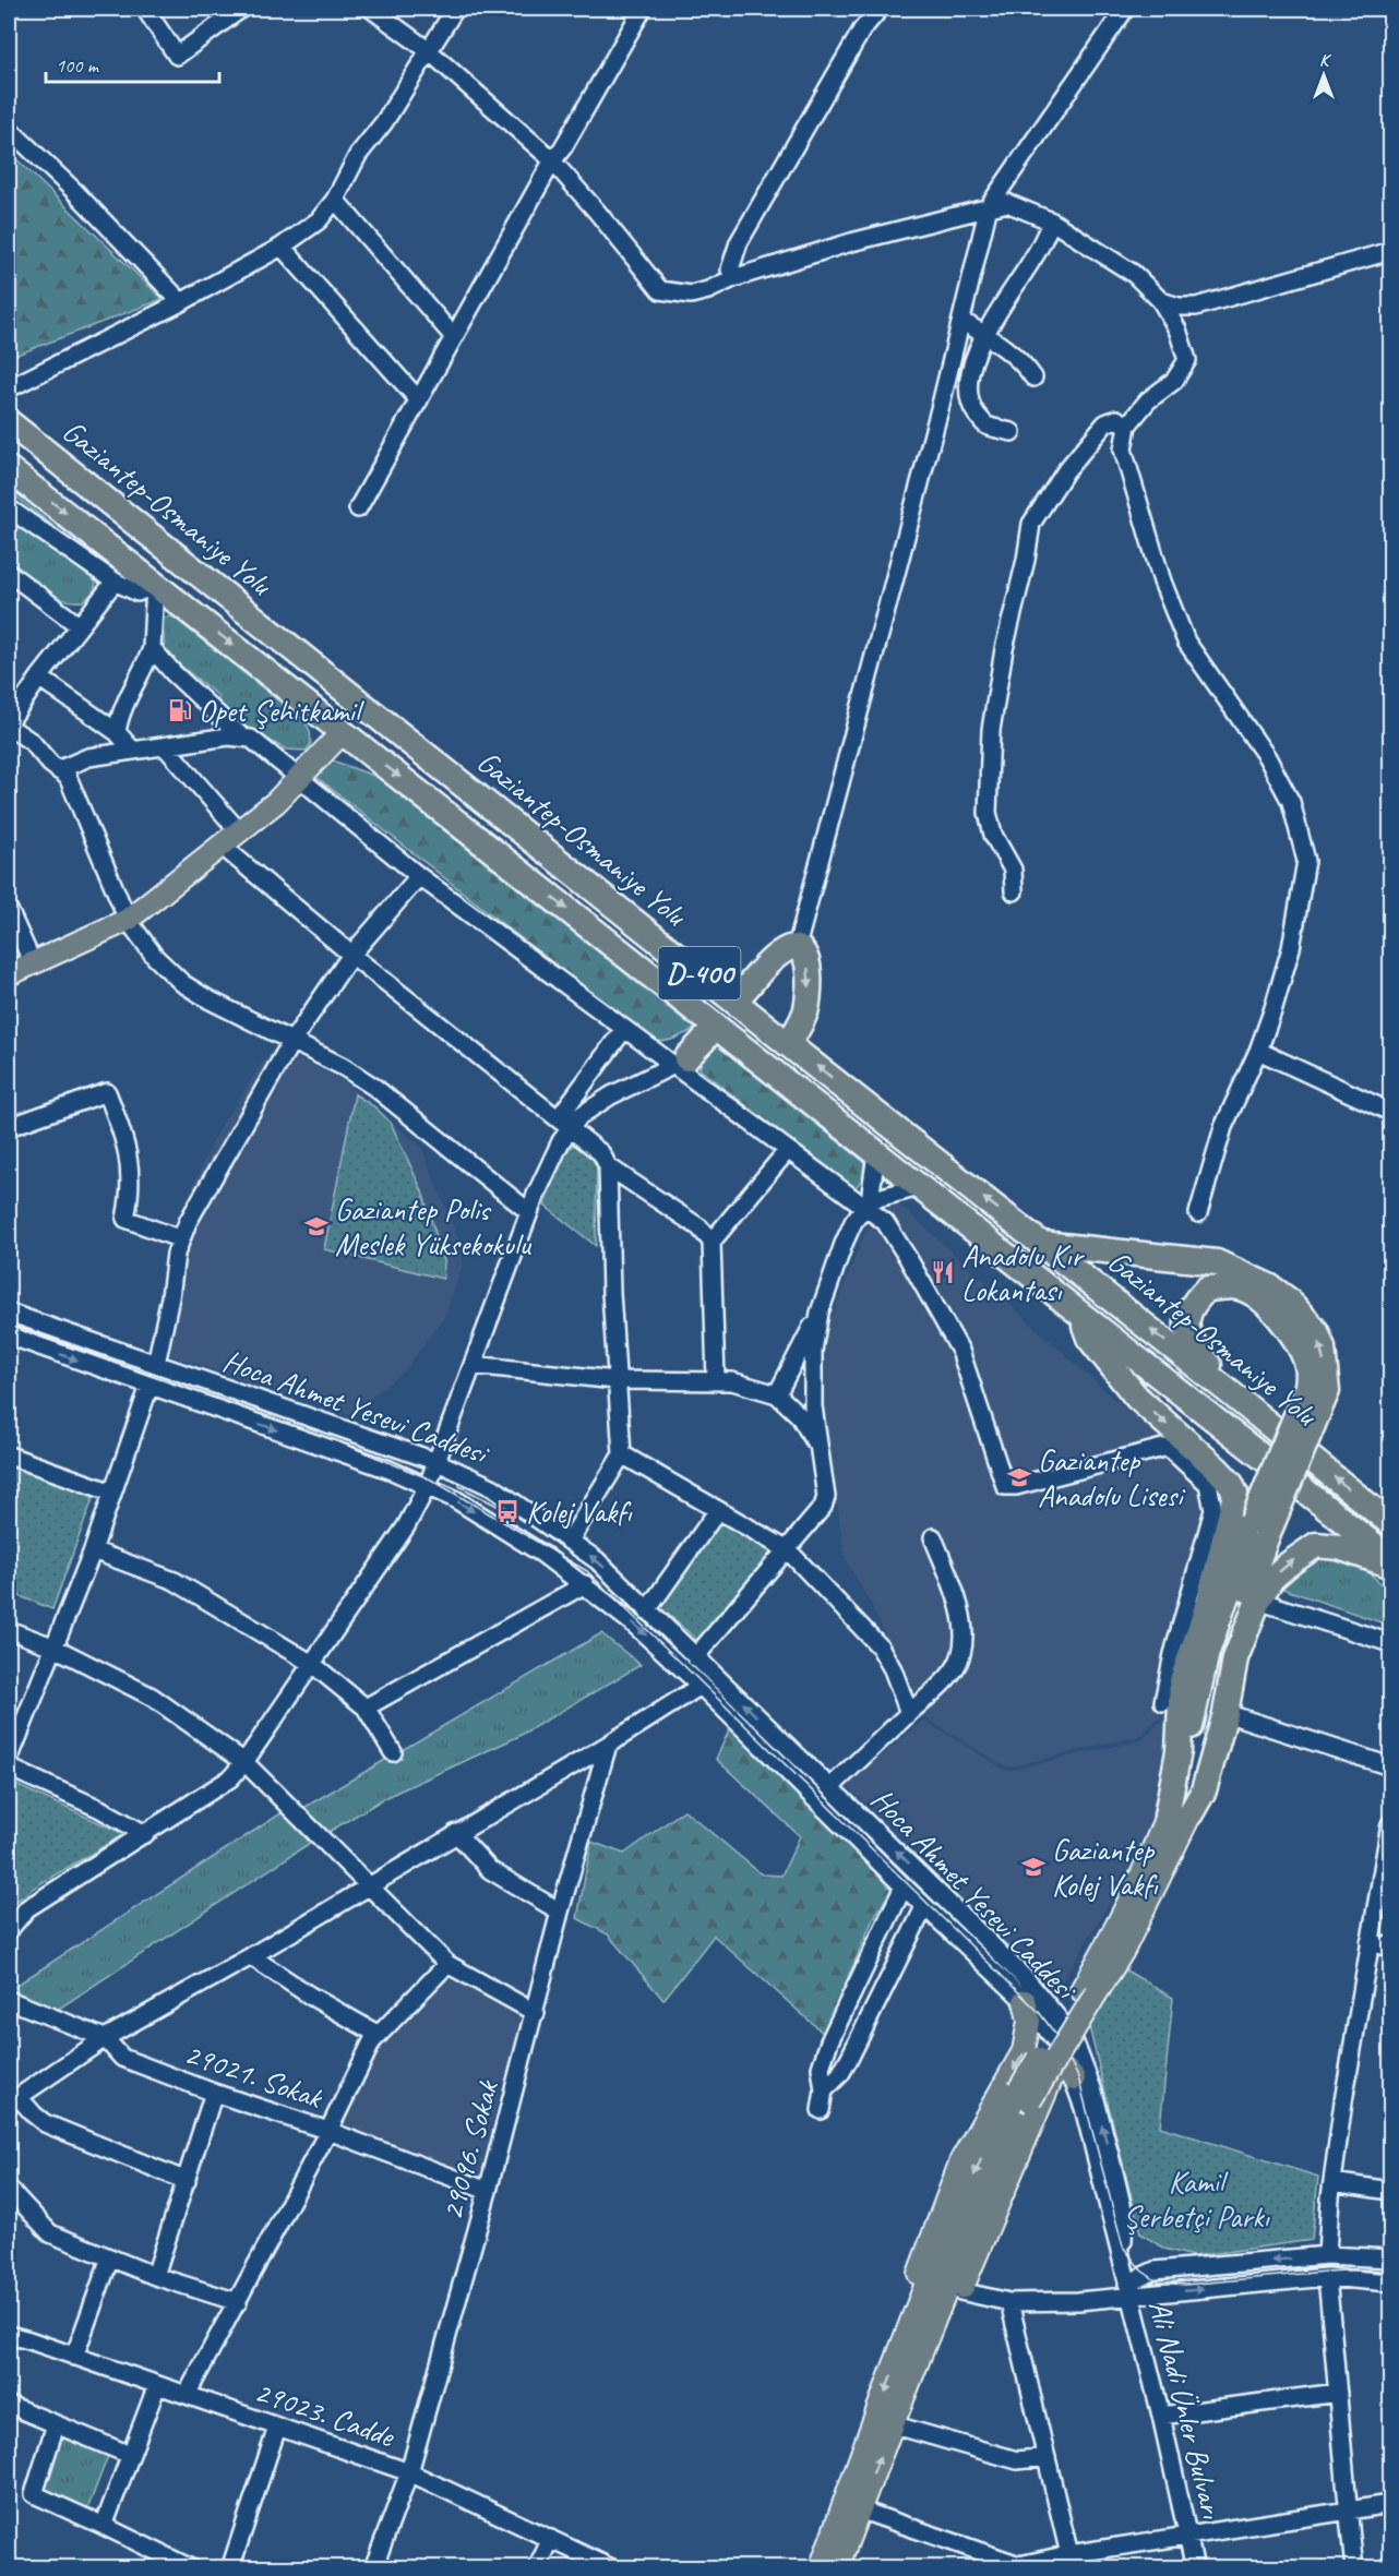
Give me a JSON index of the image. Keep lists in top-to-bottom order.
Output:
{
  "streets": {
    "highway": ["Gaziantep-Osmaniye Yolu", "D-400"],
    "street": [
      "Hoca Ahmet Yesevi Caddesi",
      "29021. Sokak",
      "29096. Sokak",
      "Ali Nadi Ünler Bulvarı",
      "29023. Cadde"
    ]
  },
  "crossings": [
    ["Hoca Ahmet Yesevi Caddesi", "Ali Nadi Ünler Bulvarı"],
    ["29021. Sokak", "29096. Sokak"],
    ["29096. Sokak", "29023. Cadde"]
  ],
  "parks": ["Kamil Şerbetçi Parkı"],
  "places": {
    "fuel station": ["Opet Şehitkamil"],
    "school or university": ["Gaziantep Polis Meslek Yüksekokulu", "Gaziantep Anadolu Lisesi", "Gaziantep Kolej Vakfı"],
    "restaurant": ["Anadolu Kır Lokantası"],
    "bus stop": ["Kolej Vakfı"]
  },
  "scale_bar": "100 m",
  "north": "top"
}
